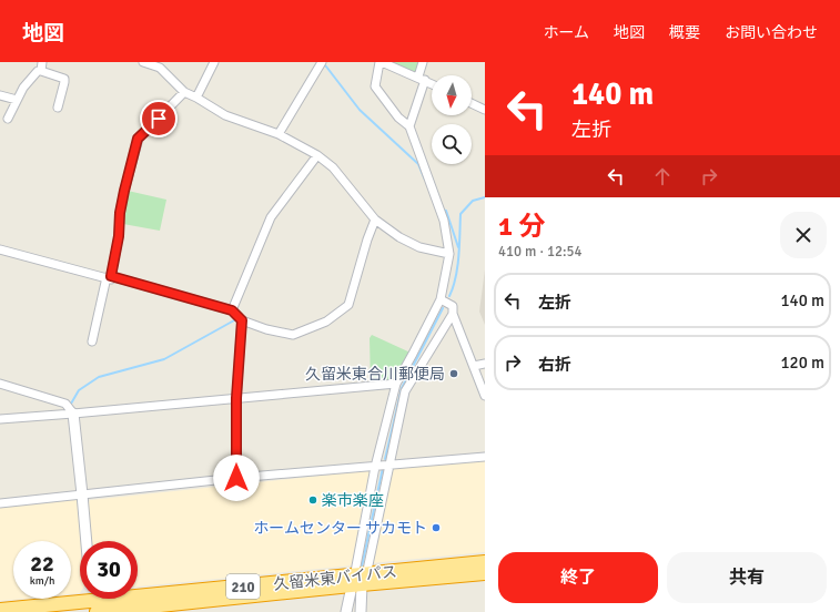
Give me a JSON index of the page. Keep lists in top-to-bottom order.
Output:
{
  "streets": {
    "highway": ["久留米東バイパス", "210"]
  },
  "places": ["久留米東合川郵便局", "楽市楽座", "ホームセンター サカモト"],
  "north": "bottom",
  "page": {
    "header": "地図",
    "nav": [
      "ホーム",
      "地図",
      "概要",
      "お問い合わせ"
    ],
    "turn": ["140 m", "左折"],
    "heading": ["1 分", "410 m · 12:54"],
    "list": [
      {
        "name": "左折",
        "value": "140 m"
      },
      {
        "name": "右折",
        "value": "120 m"
      }
    ],
    "speed": "22 km/h",
    "limit": "30",
    "buttons": ["終了", "共有"]
  }
}
